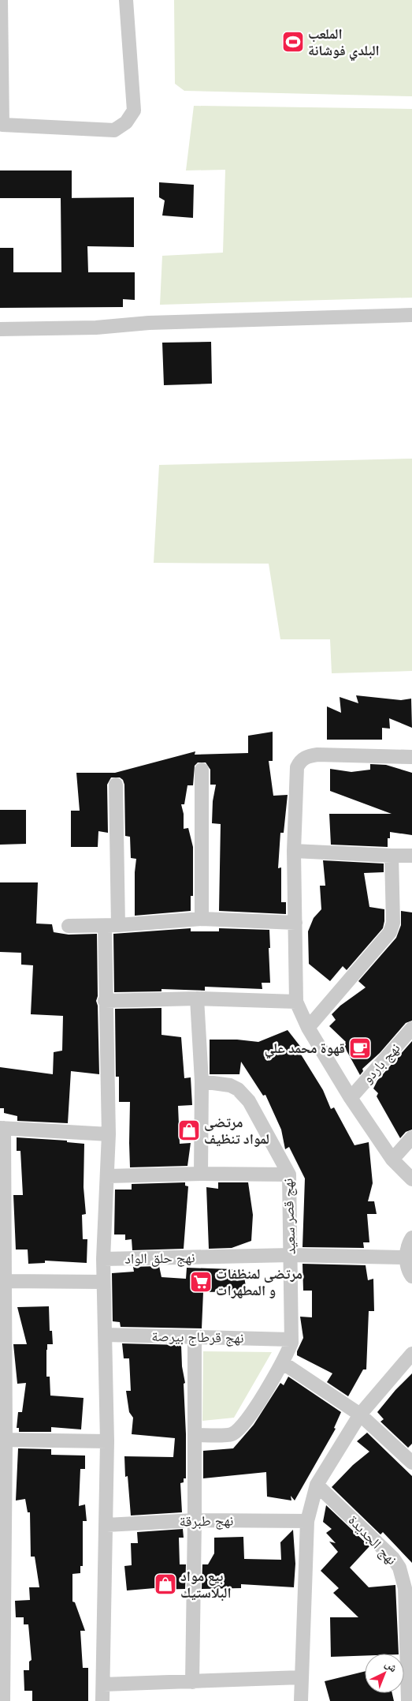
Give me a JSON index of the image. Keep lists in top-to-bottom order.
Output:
{
  "streets": {
    "street": [
      "نهج باردو",
      "نهج قصر سعيد",
      "نهج حلق الواد",
      "نهج قرطاج بيرصة",
      "نهج طبرقة",
      "نهج الجديدة"
    ]
  },
  "crossings": [
    ["نهج قصر سعيد", "نهج حلق الواد"],
    ["نهج قصر سعيد", "نهج قرطاج بيرصة"]
  ],
  "places": {
    "sports": ["الملعب البلدي فوشانة"],
    "cafe": ["قهوة محمد علي"],
    "shop": ["مرتضى لمواد تنظيف", "بيع مواد البلاستيك"],
    "supermarket": ["مرتضى لمنظفات و المطهرات"]
  },
  "north": "top right"
}
